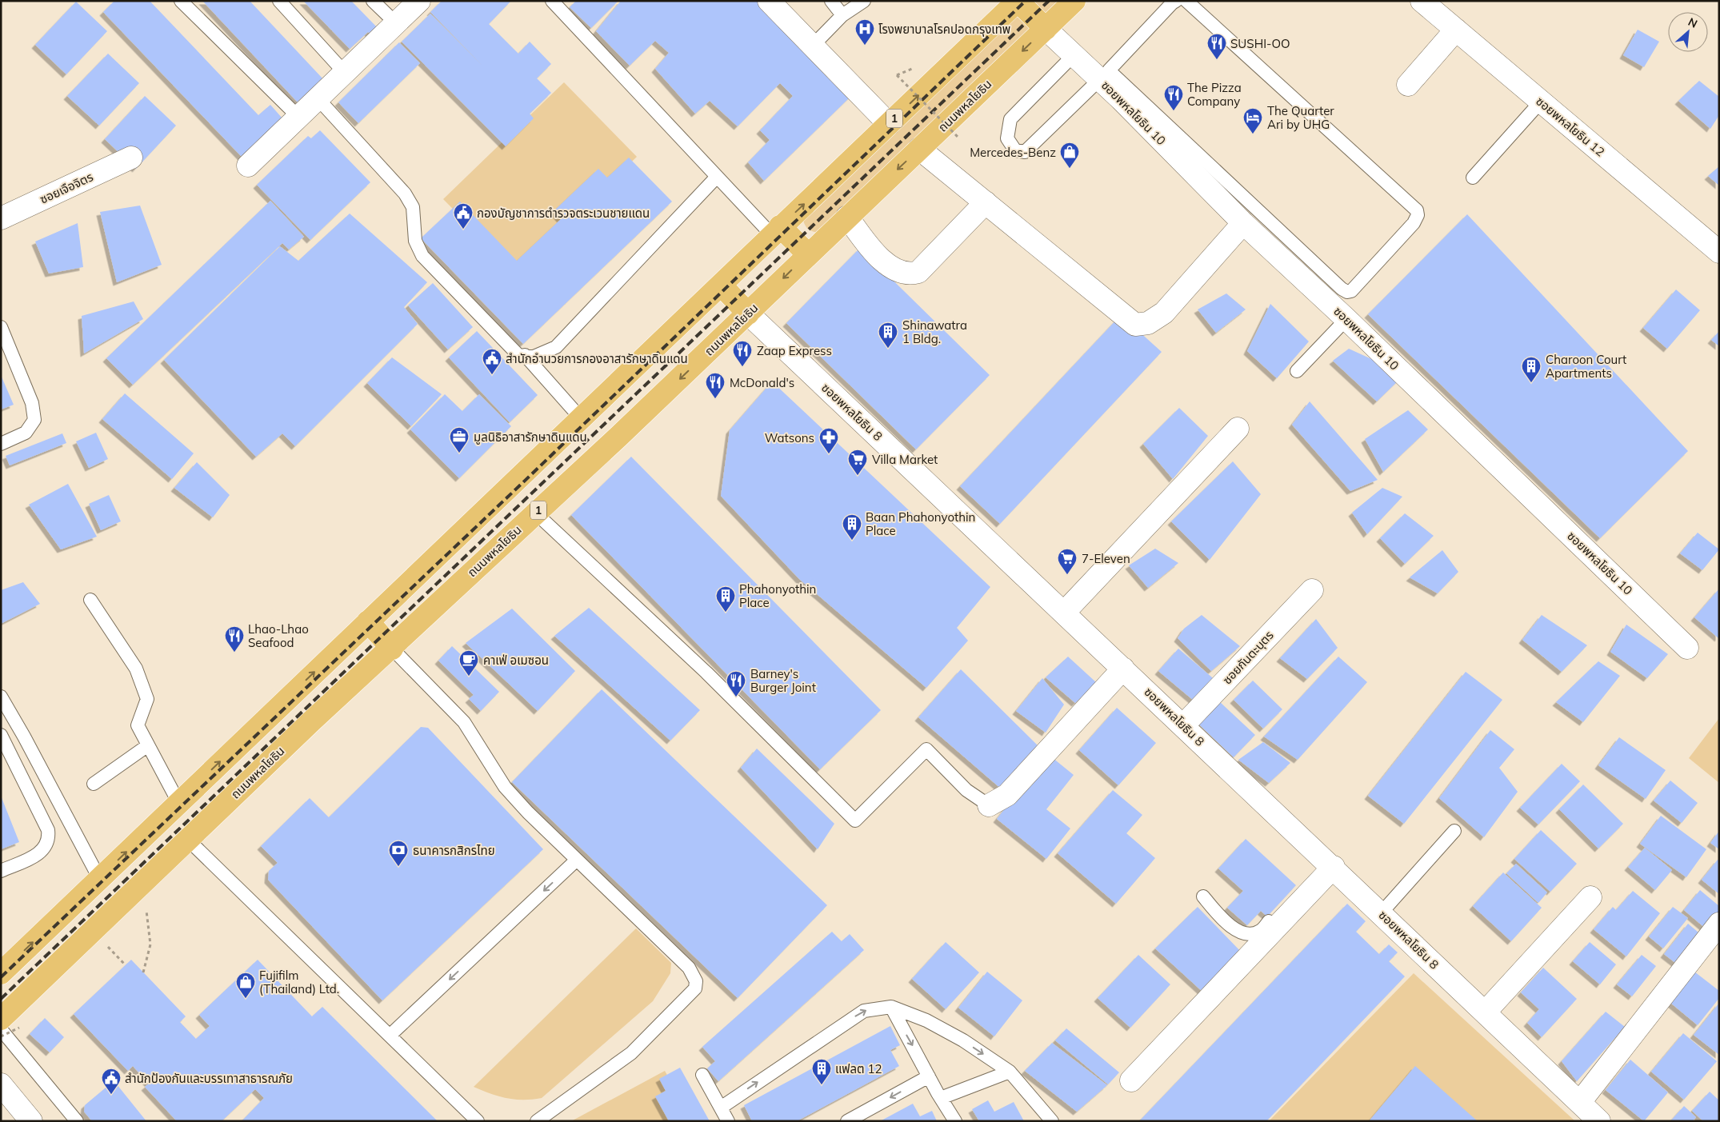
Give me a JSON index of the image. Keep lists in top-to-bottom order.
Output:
{
  "streets": {
    "main road": ["ถนนพหลโยธิน", "1"],
    "street": [
      "ซอยพหลโยธิน 10",
      "ซอยพหลโยธิน 12",
      "ซอยเจือจิตร",
      "ซอยพหลโยธิน 8",
      "ซอยกันตะบุตร"
    ]
  },
  "crossings": [
    ["ถนนพหลโยธิน", "ซอยพหลโยธิน 10"],
    ["ถนนพหลโยธิน", "ซอยพหลโยธิน 8"],
    ["ซอยพหลโยธิน 8", "ซอยกันตะบุตร"]
  ],
  "places": {
    "hospital": ["โรงพยาบาลโรคปอดกรุงเทพ"],
    "restaurant": [
      "SUSHI-OO",
      "The Pizza Company",
      "Zaap Express",
      "McDonald's",
      "Lhao-Lhao Seafood",
      "Barney's Burger Joint"
    ],
    "hotel": ["The Quarter Ari by UHG"],
    "shop": ["Mercedes-Benz", "Fujifilm (Thailand) Ltd."],
    "public building": ["กองบัญชาการตำรวจตระเวนชายแดน", "สำนักอำนวยการกองอาสารักษาดินแดน", "สำนักป้องกันและบรรเทาสาธารณภัย"],
    "building": [
      "Shinawatra 1 Bldg.",
      "Charoon Court Apartments",
      "Baan Phahonyothin Place",
      "Phahonyothin Place",
      "แฟลต 12"
    ],
    "office": ["มูลนิธิอาสารักษาดินแดน"],
    "pharmacy": ["Watsons"],
    "supermarket": ["Villa Market", "7-Eleven"],
    "cafe": ["คาเฟ่ อเมซอน"],
    "bank": ["ธนาคารกสิกรไทย"]
  },
  "north": "top right"
}
